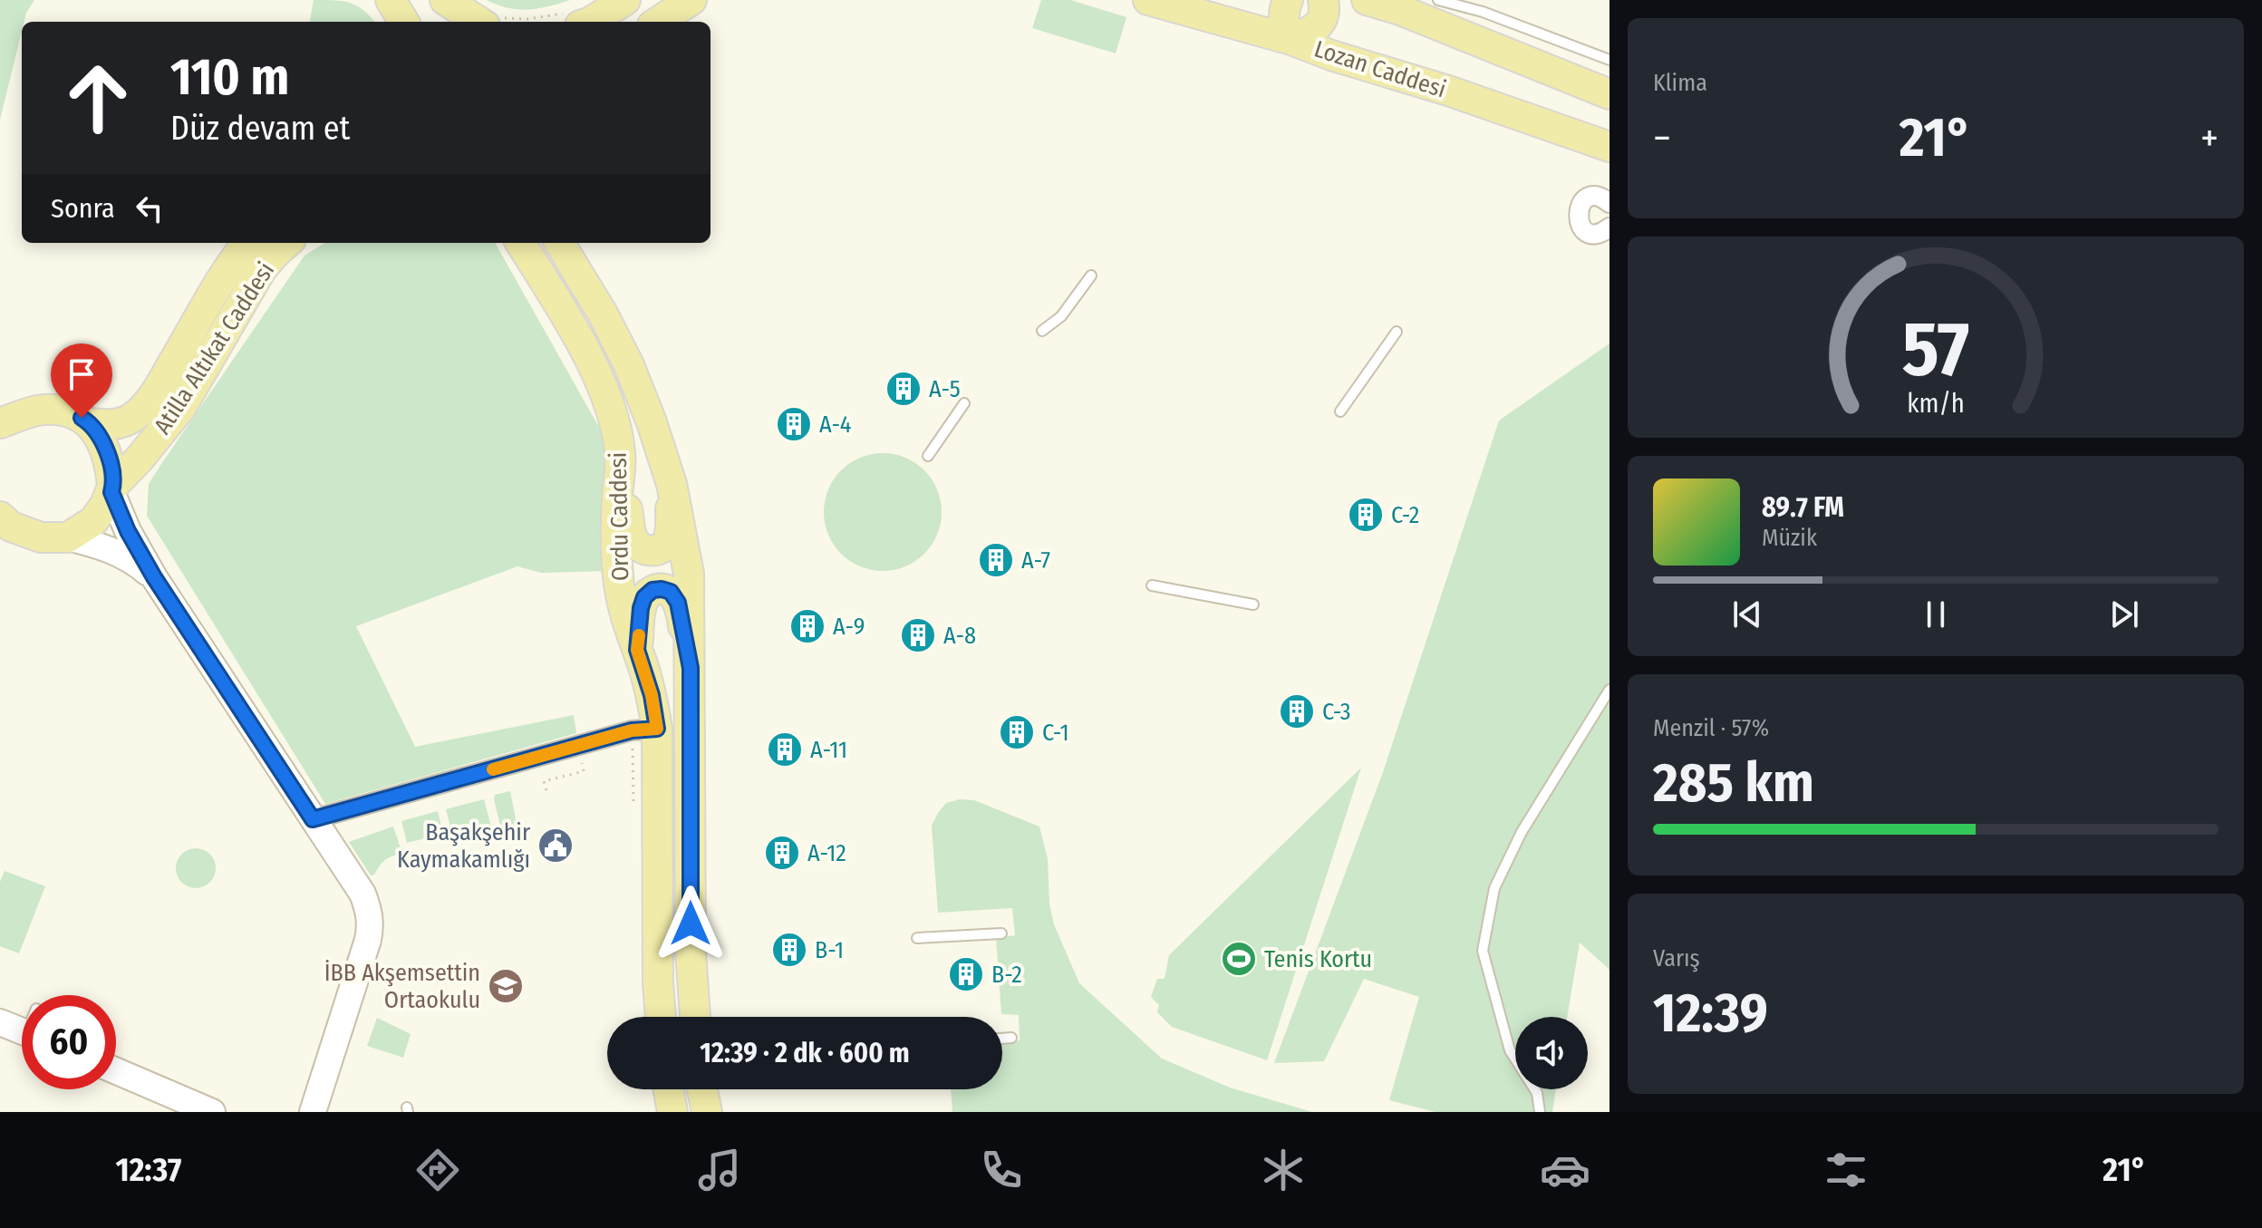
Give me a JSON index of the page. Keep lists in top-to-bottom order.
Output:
{
  "streets": {
    "main road": ["Lozan Caddesi", "Atilla Altıkat Caddesi", "Ordu Caddesi"]
  },
  "places": {
    "building": [
      "A-5",
      "A-4",
      "C-2",
      "A-7",
      "A-9",
      "A-8",
      "C-3",
      "C-1",
      "A-11",
      "A-12",
      "B-1",
      "B-2"
    ],
    "public building": ["Başakşehir Kaymakamlığı"],
    "sports": ["Tenis Kortu"],
    "school or university": ["İBB Akşemsettin Ortaokulu"]
  },
  "page": {
    "tile": [
      "Klima",
      ["Menzil · 57%", "285 km"],
      ["Varış", "12:39"]
    ],
    "turn": ["110 m", "Düz devam et"],
    "heat": ["−", "21°", "+"],
    "then": "Sonra",
    "song": ["89.7 FM", "Müzik"],
    "limit": "60",
    "trip": "12:39 · 2 dk · 600 m",
    "tabs": ["12:37", "21°"],
    "gauge": ["57", "km/h"]
  }
}
